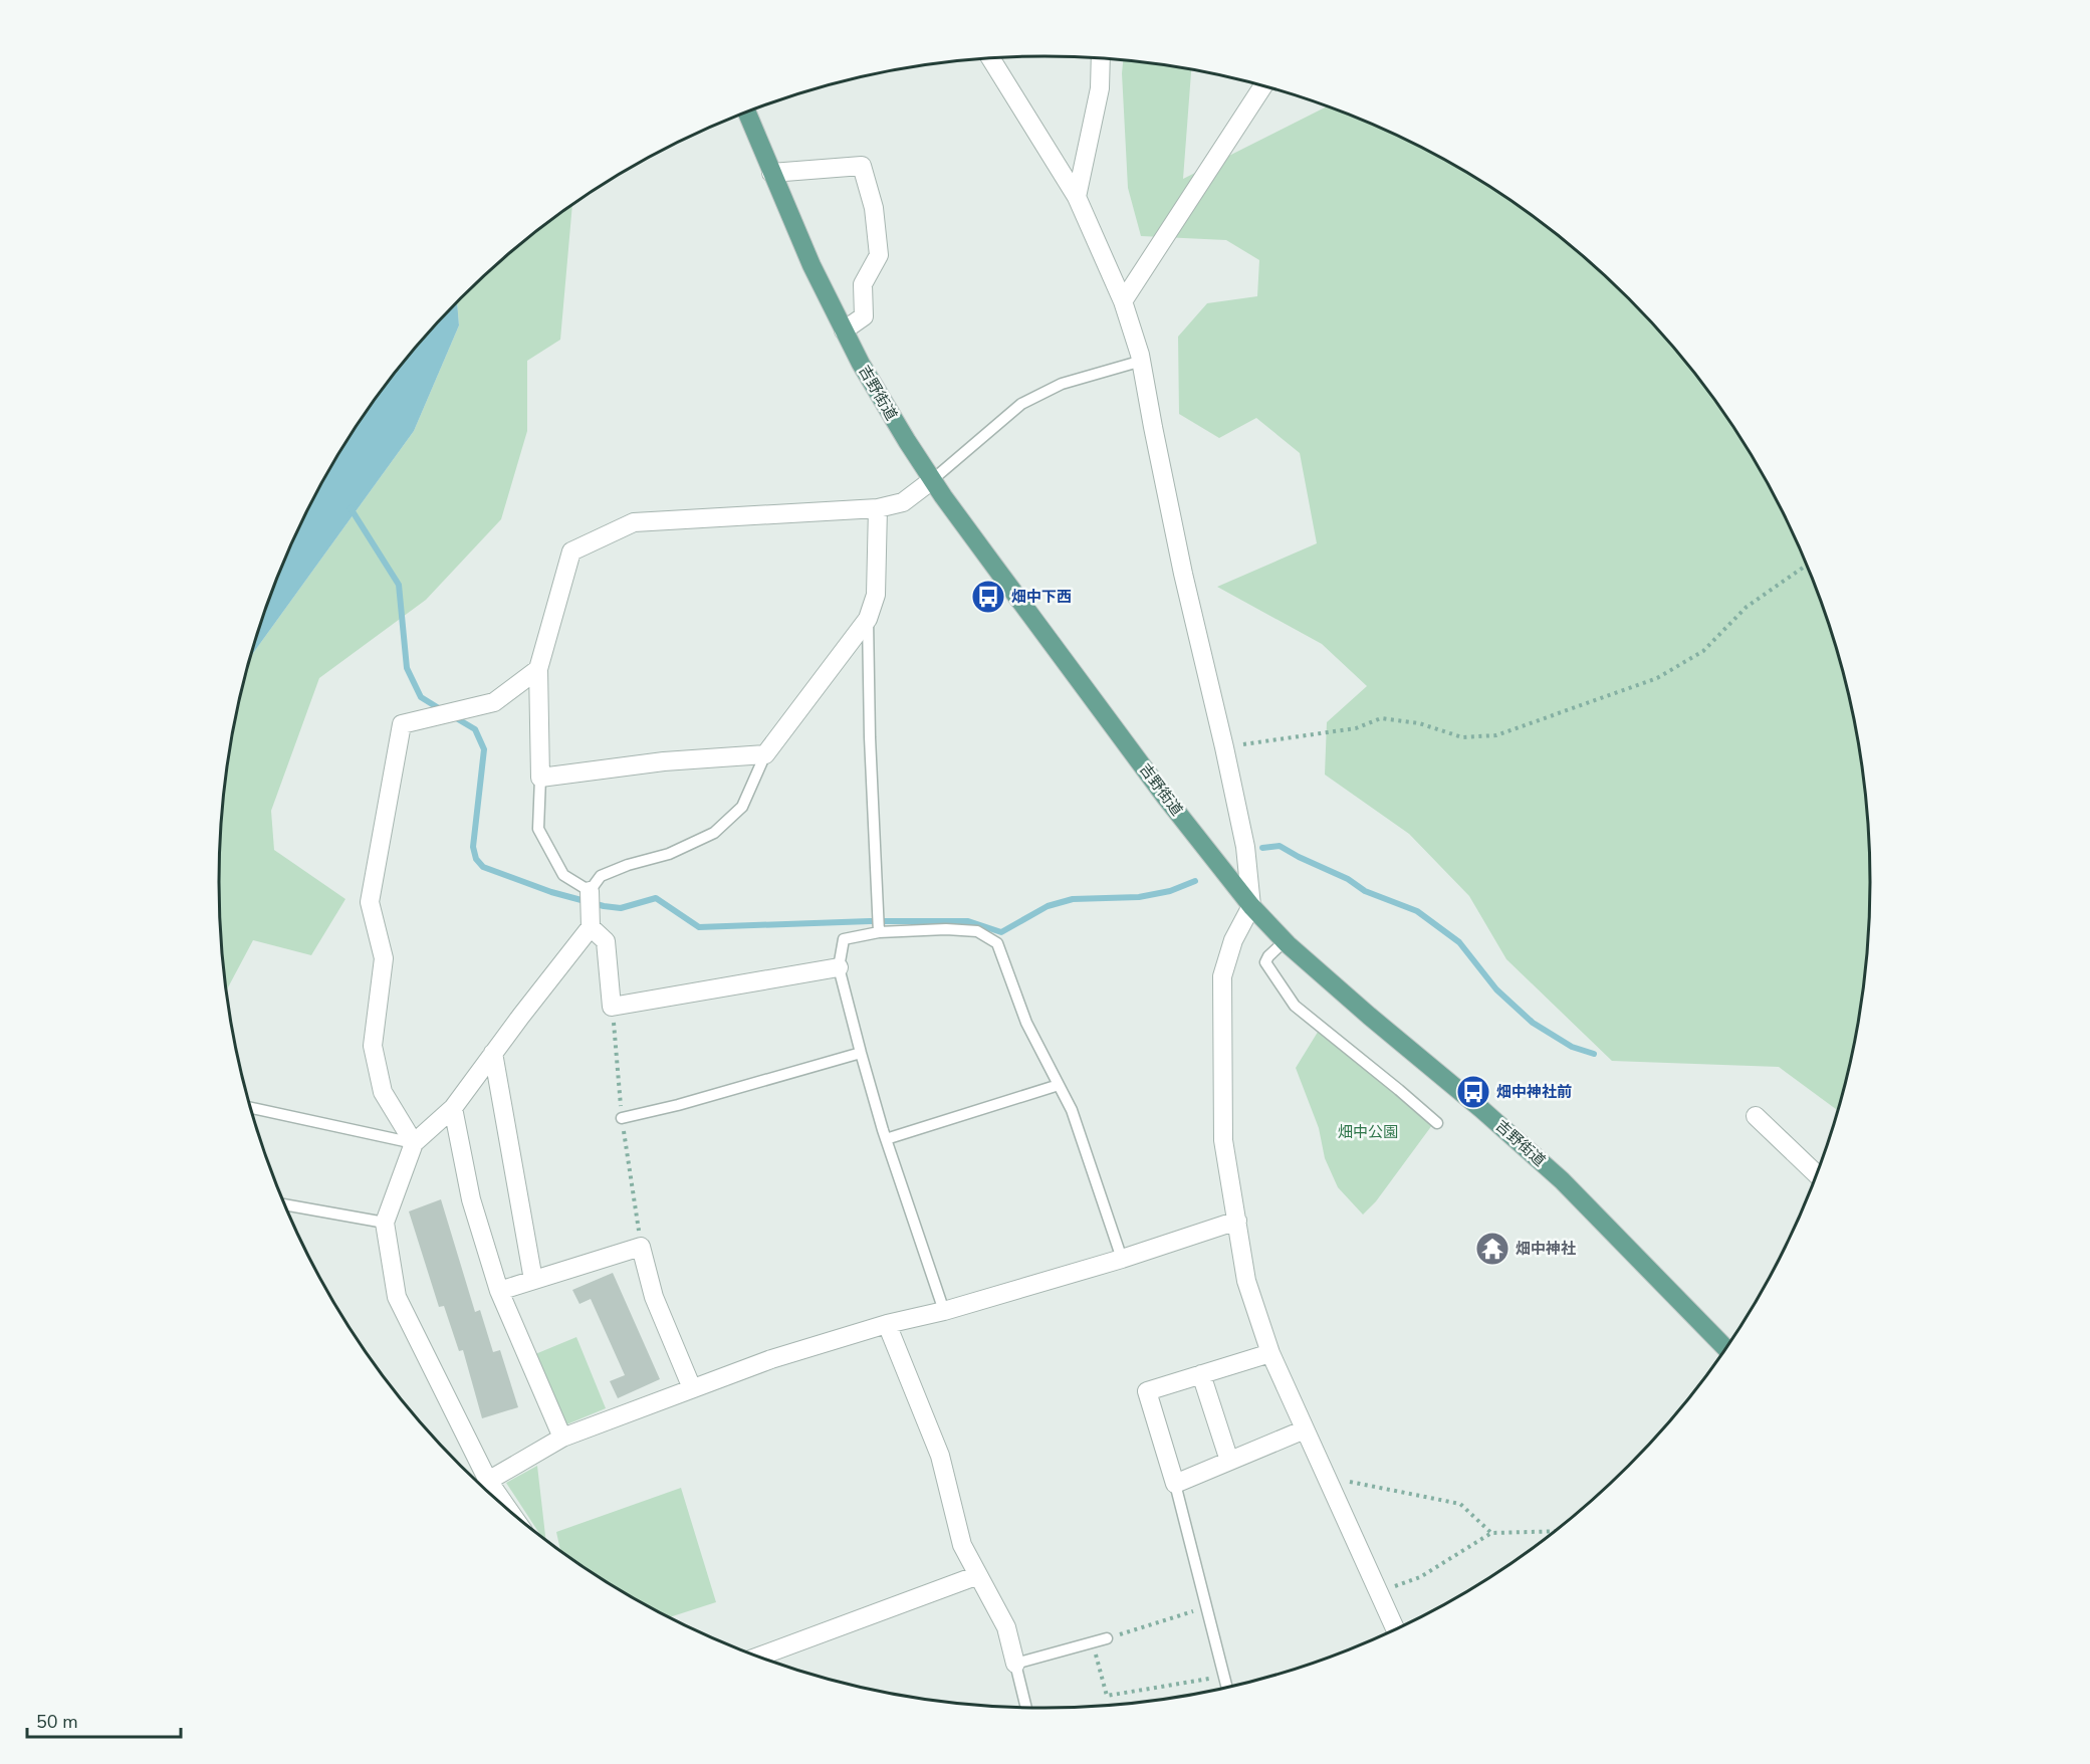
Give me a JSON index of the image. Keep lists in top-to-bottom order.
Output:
{
  "streets": {
    "main road": ["吉野街道"]
  },
  "parks": ["畑中公園"],
  "places": {
    "bus stop": ["畑中下西", "畑中神社前"],
    "temple": ["畑中神社"]
  },
  "scale_bar": "50 m"
}
